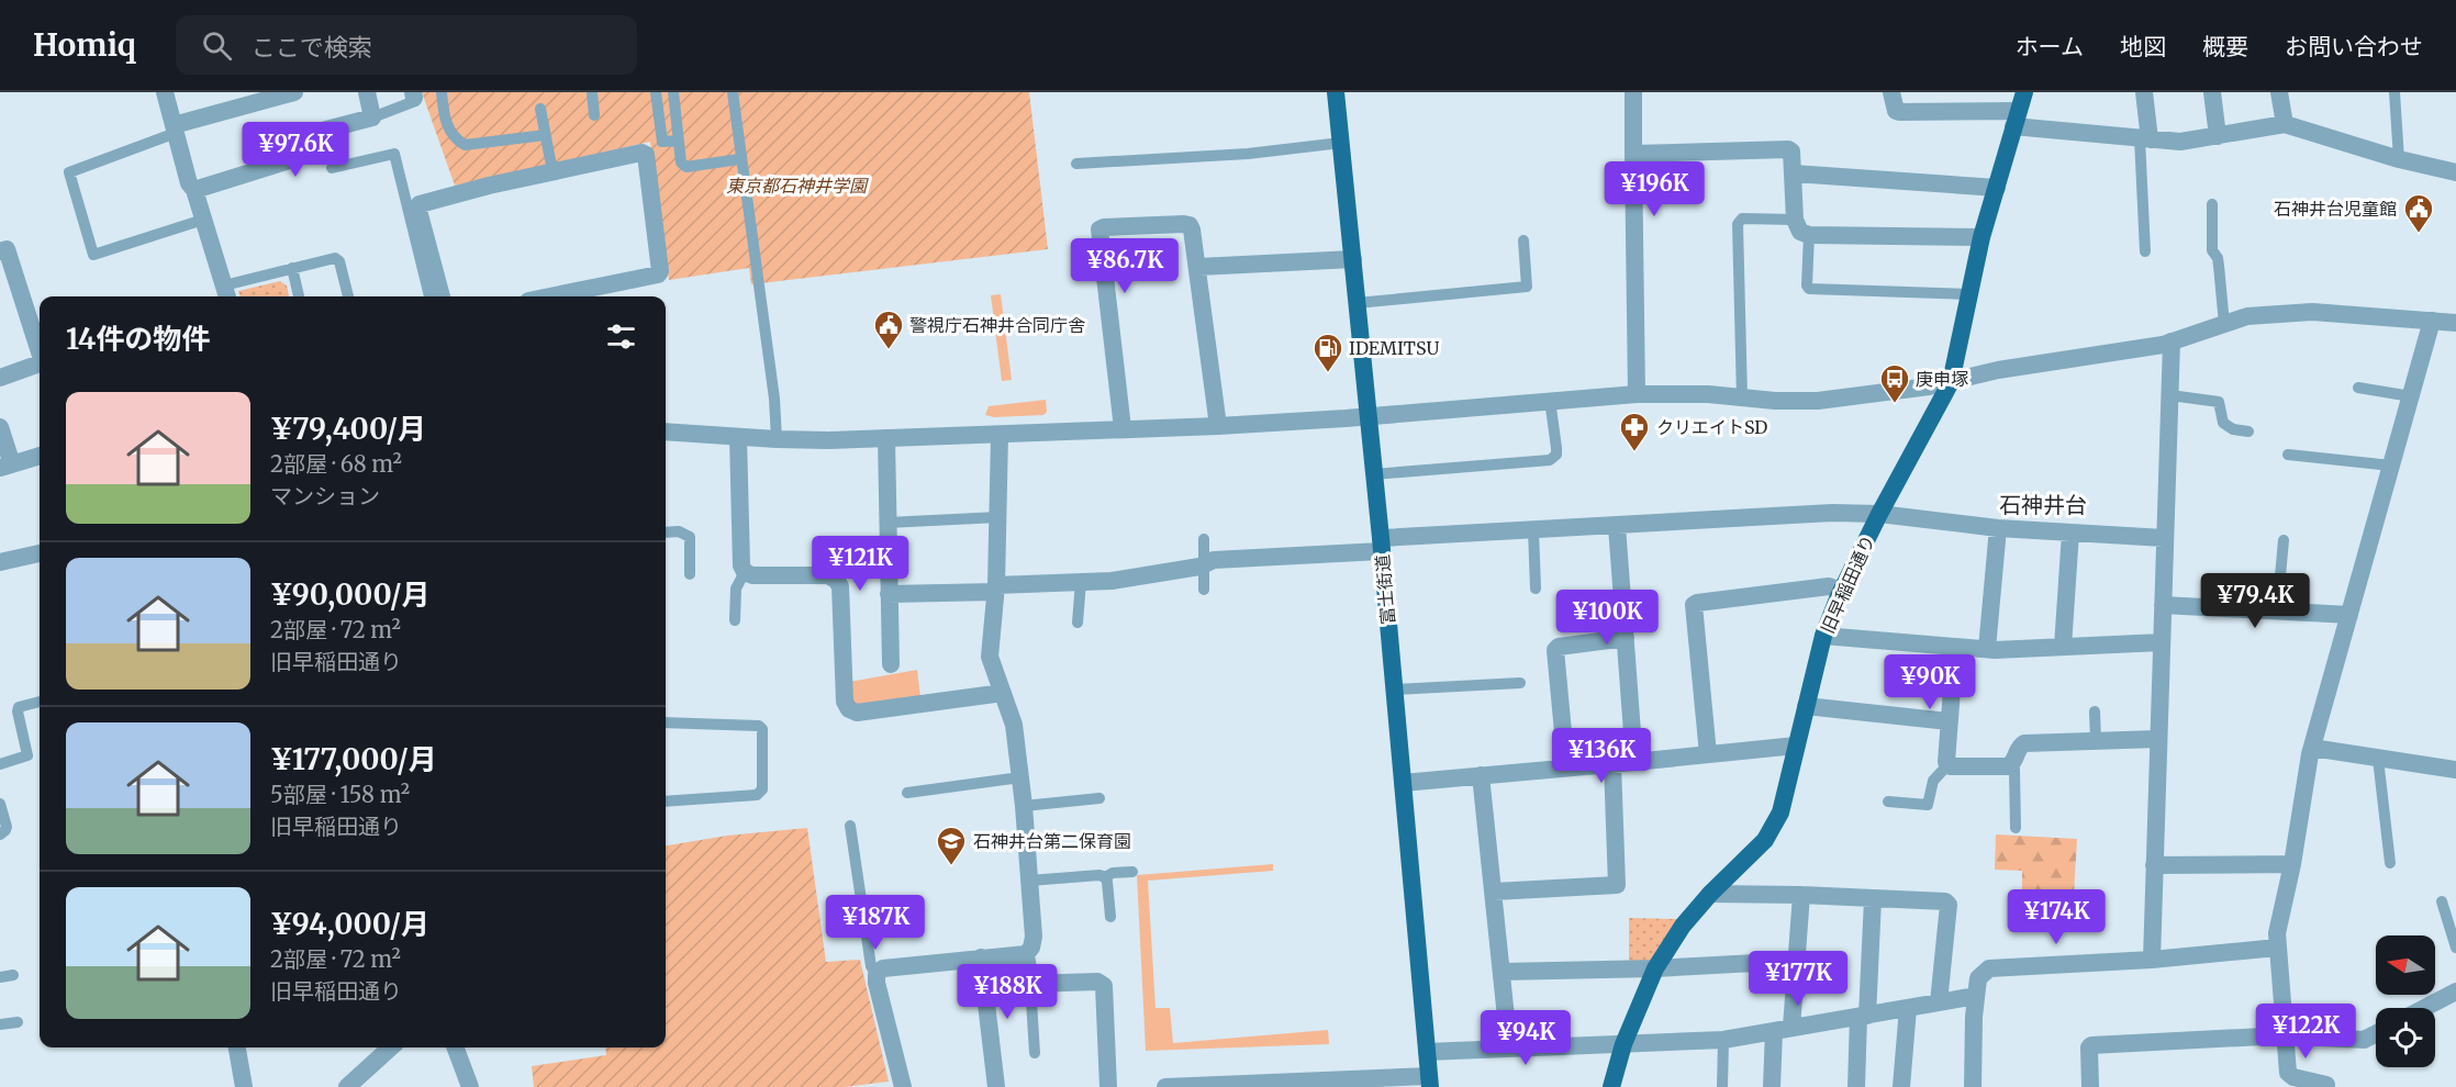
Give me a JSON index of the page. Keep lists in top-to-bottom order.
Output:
{
  "streets": {
    "main road": ["旧早稲田通り", "富士街道"]
  },
  "districts": ["石神井台"],
  "parks": ["東京都石神井学園"],
  "places": {
    "public building": ["石神井台児童館", "警視庁石神井合同庁舎"],
    "fuel station": ["IDEMITSU"],
    "bus stop": ["庚申塚"],
    "pharmacy": ["クリエイトSD"],
    "school or university": ["石神井台第二保育園"]
  },
  "north": "left",
  "page": {
    "header": "Homiq",
    "search": "ここで検索",
    "nav": [
      "ホーム",
      "地図",
      "概要",
      "お問い合わせ"
    ],
    "price": [
      "¥97.6K",
      "¥196K",
      "¥86.7K",
      "¥121K",
      "¥79.4K",
      "¥100K",
      "¥90K",
      "¥136K",
      "¥174K",
      "¥187K",
      "¥177K",
      "¥188K",
      "¥122K",
      "¥94K"
    ],
    "heading": "14件の物件",
    "list": [
      {
        "name": "¥79,400/月",
        "note": "2部屋 · 68 m² · マンション"
      },
      {
        "name": "¥90,000/月",
        "note": "2部屋 · 72 m² · 旧早稲田通り"
      },
      {
        "name": "¥177,000/月",
        "note": "5部屋 · 158 m² · 旧早稲田通り"
      },
      {
        "name": "¥94,000/月",
        "note": "2部屋 · 72 m² · 旧早稲田通り"
      }
    ]
  }
}
